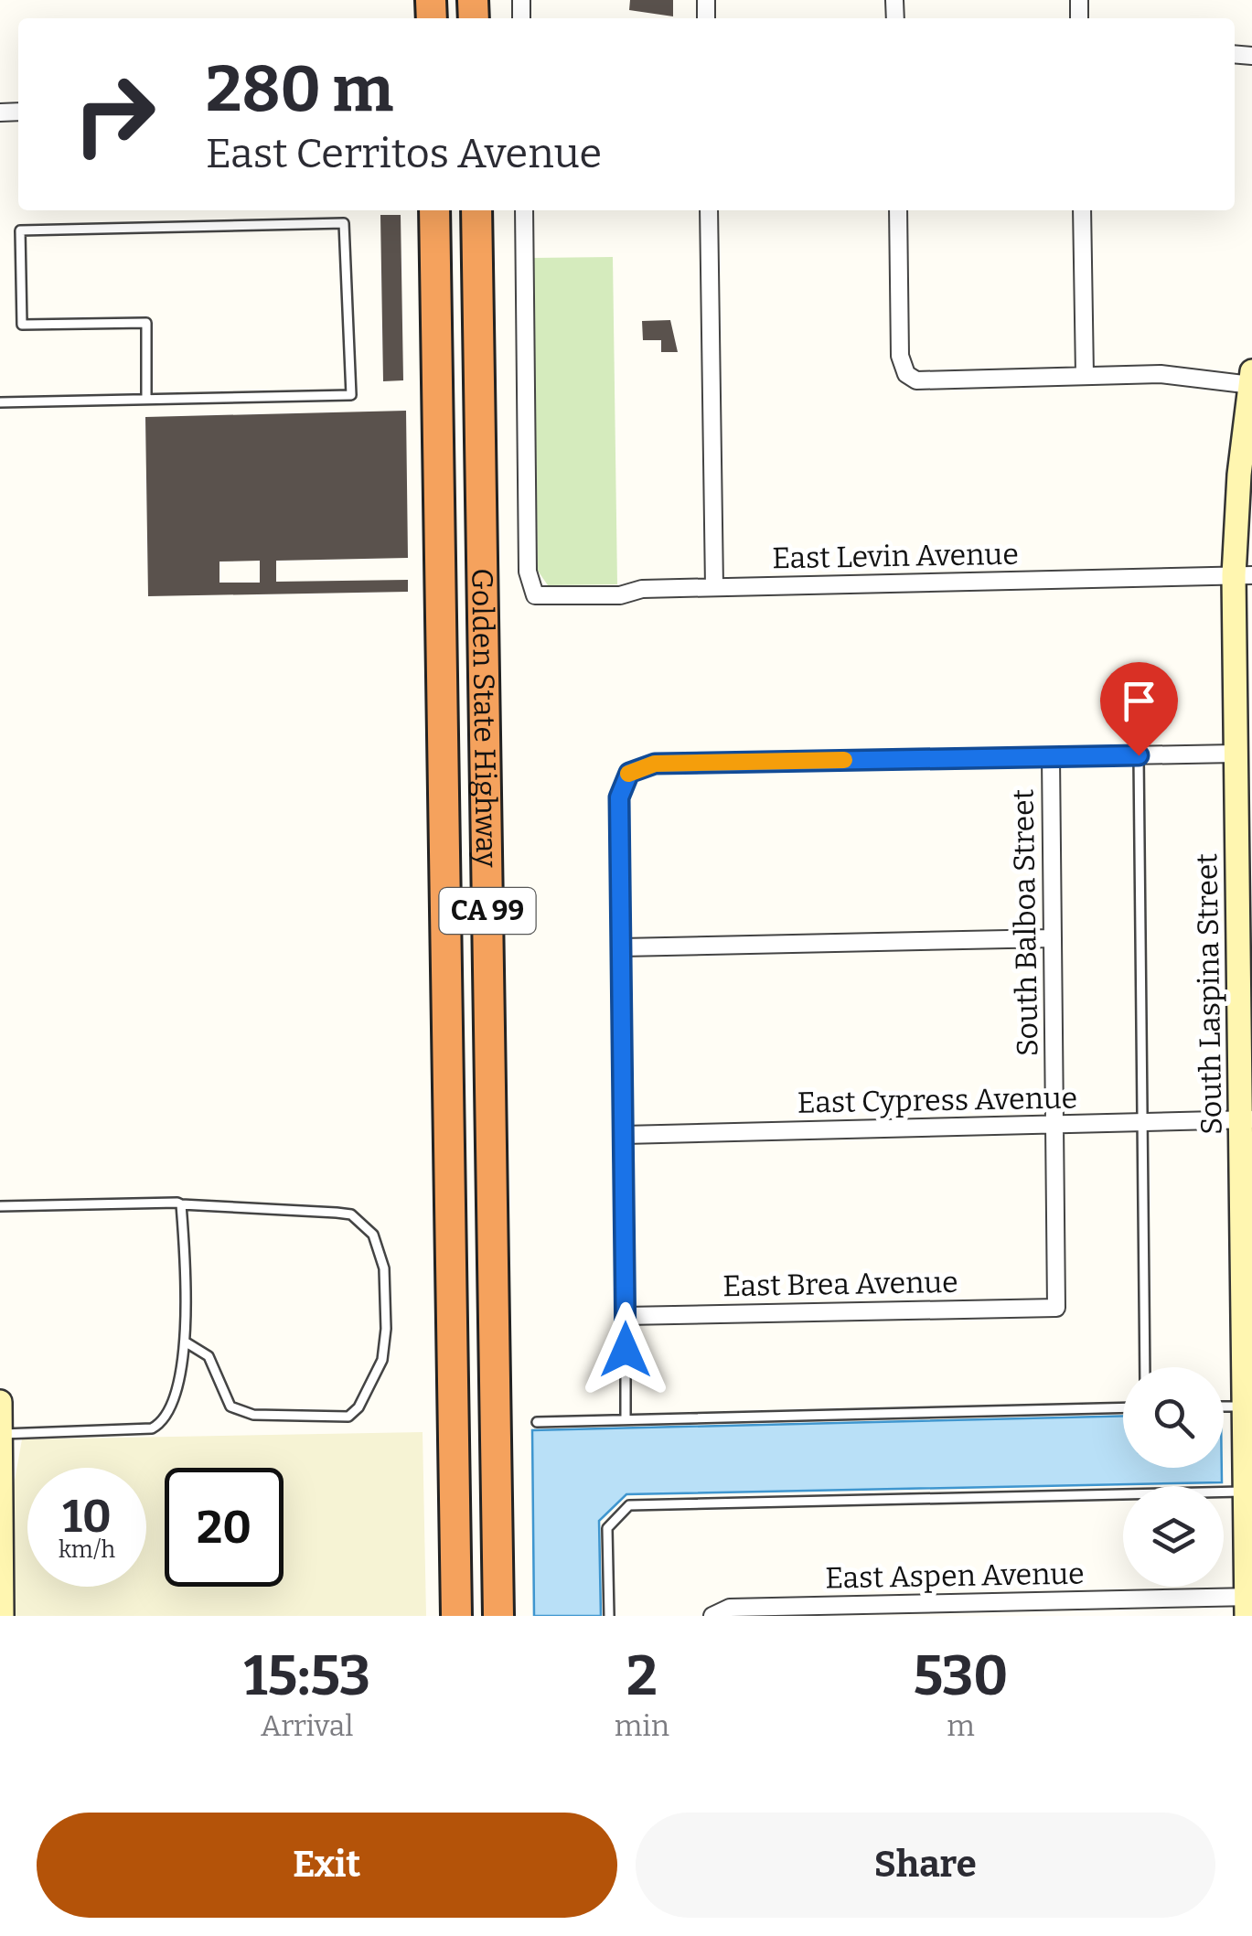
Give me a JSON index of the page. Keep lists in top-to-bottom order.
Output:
{
  "streets": {
    "highway": ["Golden State Highway", "CA 99"],
    "street": [
      "East Levin Avenue",
      "South Balboa Street",
      "South Laspina Street",
      "East Cypress Avenue",
      "East Brea Avenue",
      "East Aspen Avenue"
    ]
  },
  "crossings": [
    ["East Levin Avenue", "South Laspina Street"],
    ["South Balboa Street", "East Cypress Avenue"],
    ["South Balboa Street", "East Brea Avenue"],
    ["South Laspina Street", "East Cypress Avenue"],
    ["South Laspina Street", "East Aspen Avenue"]
  ],
  "page": {
    "turn": ["280 m", "East Cerritos Avenue"],
    "speed": "10 km/h",
    "limit": "20",
    "eta": [
      "15:53",
      "Arrival",
      "2",
      "min",
      "530",
      "m"
    ],
    "buttons": ["Exit", "Share"]
  }
}
